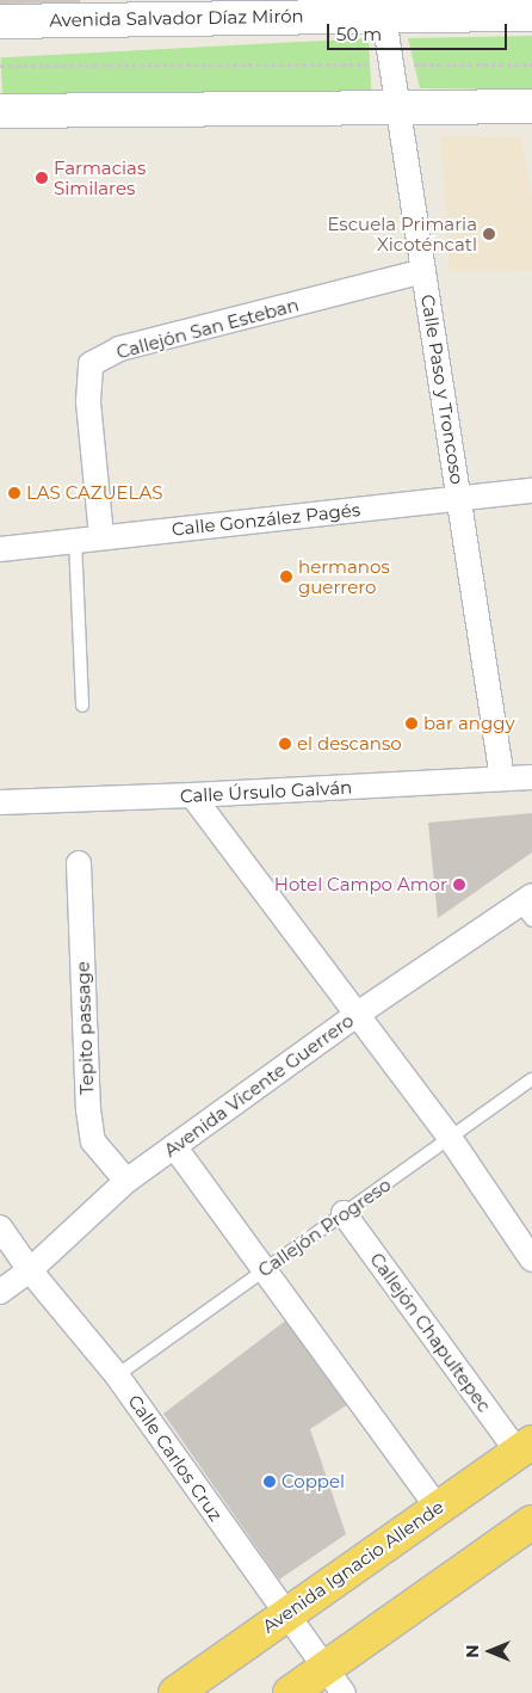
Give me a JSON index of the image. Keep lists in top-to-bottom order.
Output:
{
  "streets": {
    "main road": ["Avenida Salvador Díaz Mirón", "Avenida Ignacio Allende"],
    "street": [
      "Callejón San Esteban",
      "Calle Paso y Troncoso",
      "Calle González Pagés",
      "Calle Úrsulo Galván",
      "Tepito passage",
      "Avenida Vicente Guerrero",
      "Callejón Chapultepec",
      "Calle Carlos Cruz"
    ],
    "lane": ["Callejón Progreso"]
  },
  "crossings": [
    ["Avenida Salvador Díaz Mirón", "Calle Paso y Troncoso"],
    ["Callejón San Esteban", "Calle Paso y Troncoso"],
    ["Callejón San Esteban", "Calle González Pagés"],
    ["Calle Paso y Troncoso", "Calle González Pagés"],
    ["Calle Paso y Troncoso", "Calle Úrsulo Galván"],
    ["Tepito passage", "Avenida Vicente Guerrero"],
    ["Avenida Vicente Guerrero", "Calle Carlos Cruz"],
    ["Callejón Progreso", "Callejón Chapultepec"],
    ["Callejón Progreso", "Calle Carlos Cruz"],
    ["Callejón Chapultepec", "Avenida Ignacio Allende"],
    ["Calle Carlos Cruz", "Avenida Ignacio Allende"]
  ],
  "places": [
    "Farmacias Similares",
    "Escuela Primaria Xicoténcatl",
    "LAS CAZUELAS",
    "hermanos guerrero",
    "bar anggy",
    "el descanso",
    "Hotel Campo Amor",
    "Coppel"
  ],
  "scale_bar": "50 m",
  "north": "left"
}
